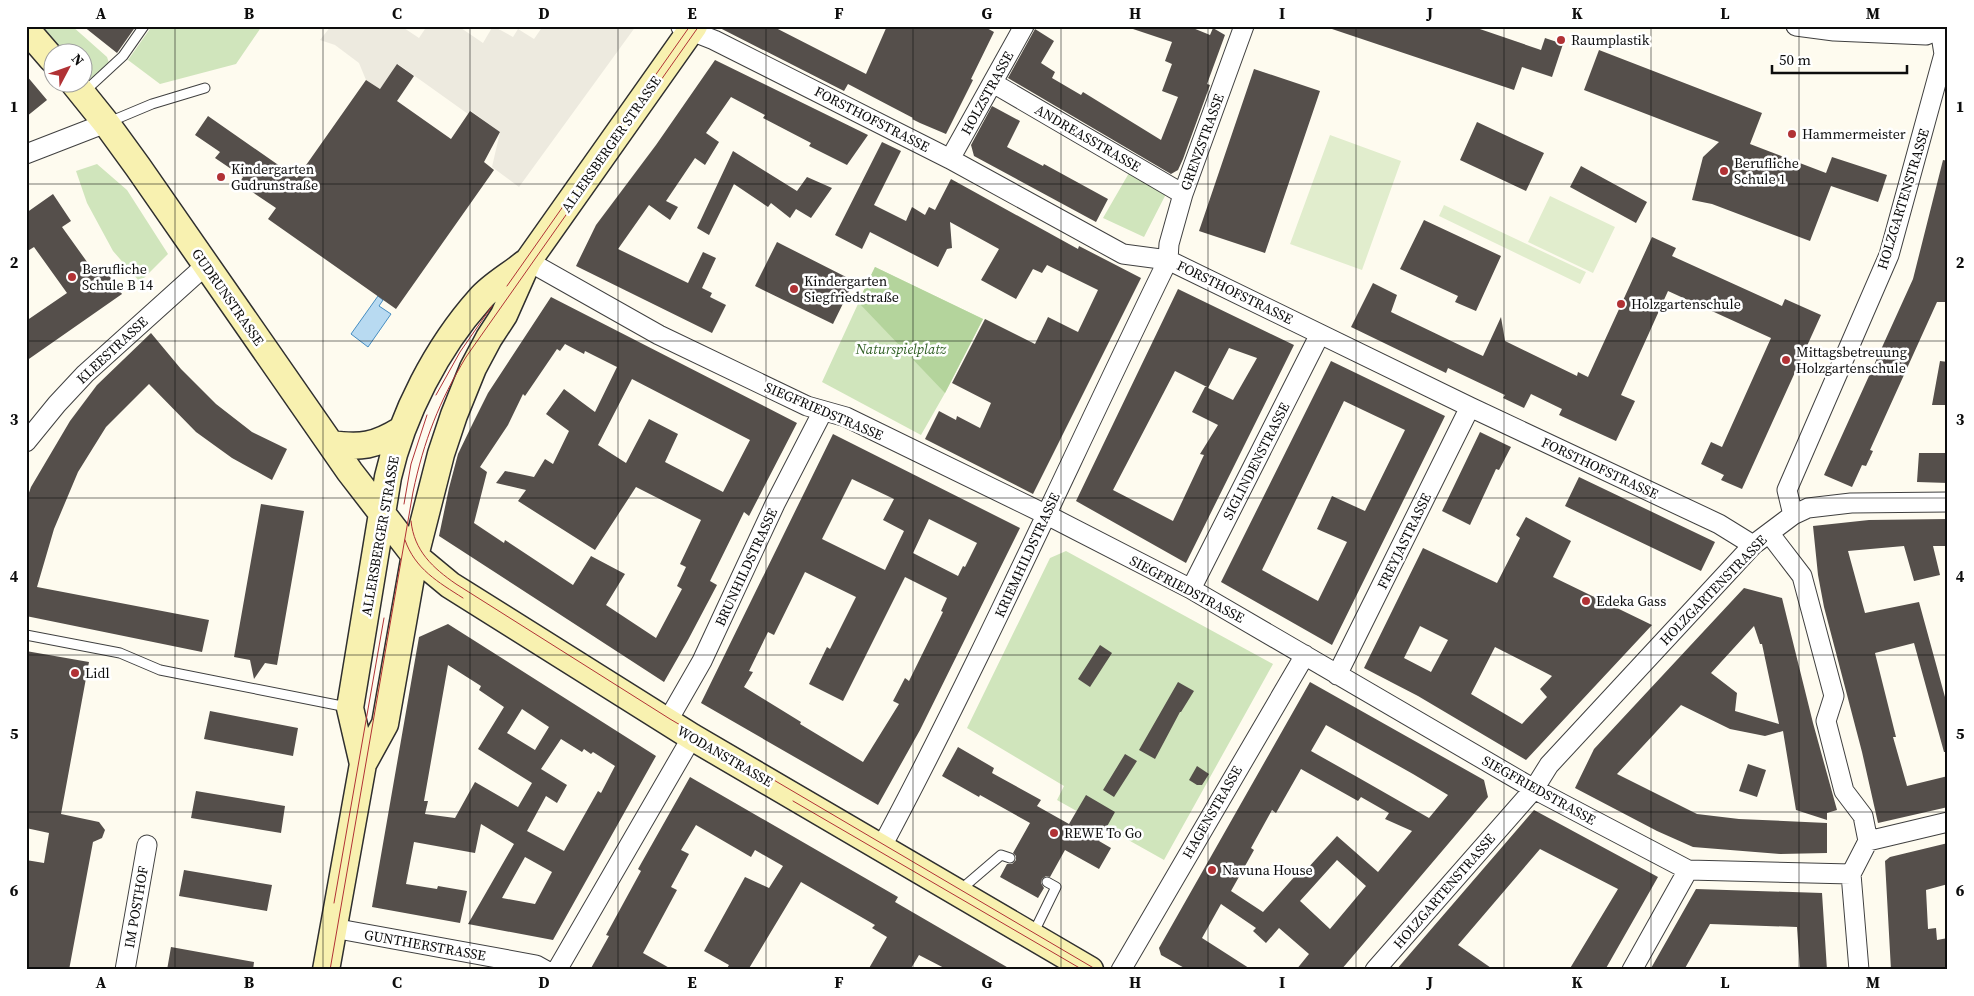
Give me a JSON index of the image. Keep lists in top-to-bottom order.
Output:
{
  "streets": {
    "main road": ["ALLERSBERGER STRASSE", "GUDRUNSTRASSE", "WODANSTRASSE"],
    "street": [
      "HOLZSTRASSE",
      "FORSTHOFSTRASSE",
      "ANDREASSTRASSE",
      "GRENZSTRASSE",
      "HOLZGARTENSTRASSE",
      "KLEESTRASSE",
      "SIEGFRIEDSTRASSE",
      "SIGLINDENSTRASSE",
      "FREYJASTRASSE",
      "KRIEMHILDSTRASSE",
      "BRUNHILDSTRASSE",
      "HAGENSTRASSE",
      "IM POSTHOF",
      "GUNTHERSTRASSE"
    ]
  },
  "crossings": [
    ["HOLZSTRASSE", "FORSTHOFSTRASSE"],
    ["HOLZSTRASSE", "ANDREASSTRASSE"],
    ["FORSTHOFSTRASSE", "GRENZSTRASSE"],
    ["FORSTHOFSTRASSE", "ALLERSBERGER STRASSE"],
    ["FORSTHOFSTRASSE", "HOLZGARTENSTRASSE"],
    ["FORSTHOFSTRASSE", "SIGLINDENSTRASSE"],
    ["FORSTHOFSTRASSE", "FREYJASTRASSE"],
    ["FORSTHOFSTRASSE", "KRIEMHILDSTRASSE"],
    ["ANDREASSTRASSE", "GRENZSTRASSE"],
    ["GRENZSTRASSE", "KRIEMHILDSTRASSE"],
    ["ALLERSBERGER STRASSE", "GUDRUNSTRASSE"],
    ["ALLERSBERGER STRASSE", "SIEGFRIEDSTRASSE"],
    ["ALLERSBERGER STRASSE", "WODANSTRASSE"],
    ["ALLERSBERGER STRASSE", "GUNTHERSTRASSE"],
    ["HOLZGARTENSTRASSE", "SIEGFRIEDSTRASSE"],
    ["GUDRUNSTRASSE", "KLEESTRASSE"],
    ["GUDRUNSTRASSE", "WODANSTRASSE"],
    ["SIEGFRIEDSTRASSE", "SIGLINDENSTRASSE"],
    ["SIEGFRIEDSTRASSE", "FREYJASTRASSE"],
    ["SIEGFRIEDSTRASSE", "KRIEMHILDSTRASSE"],
    ["SIEGFRIEDSTRASSE", "BRUNHILDSTRASSE"],
    ["SIEGFRIEDSTRASSE", "HAGENSTRASSE"],
    ["KRIEMHILDSTRASSE", "WODANSTRASSE"],
    ["BRUNHILDSTRASSE", "WODANSTRASSE"]
  ],
  "parks": ["Naturspielplatz"],
  "places": [
    "Raumplastik",
    "Hammermeister",
    "Berufliche Schule 1",
    "Kindergarten Gudrunstraße",
    "Berufliche Schule B 14",
    "Kindergarten Siegfriedstraße",
    "Holzgartenschule",
    "Mittagsbetreuung Holzgartenschule",
    "Edeka Gass",
    "Lidl",
    "REWE To Go",
    "Navuna House"
  ],
  "scale_bar": "50 m",
  "north": "top right",
  "grid": {
    "columns": [
      "A",
      "B",
      "C",
      "D",
      "E",
      "F",
      "G",
      "H",
      "I",
      "J",
      "K",
      "L",
      "M"
    ],
    "rows": [
      "1",
      "2",
      "3",
      "4",
      "5",
      "6"
    ]
  }
}
